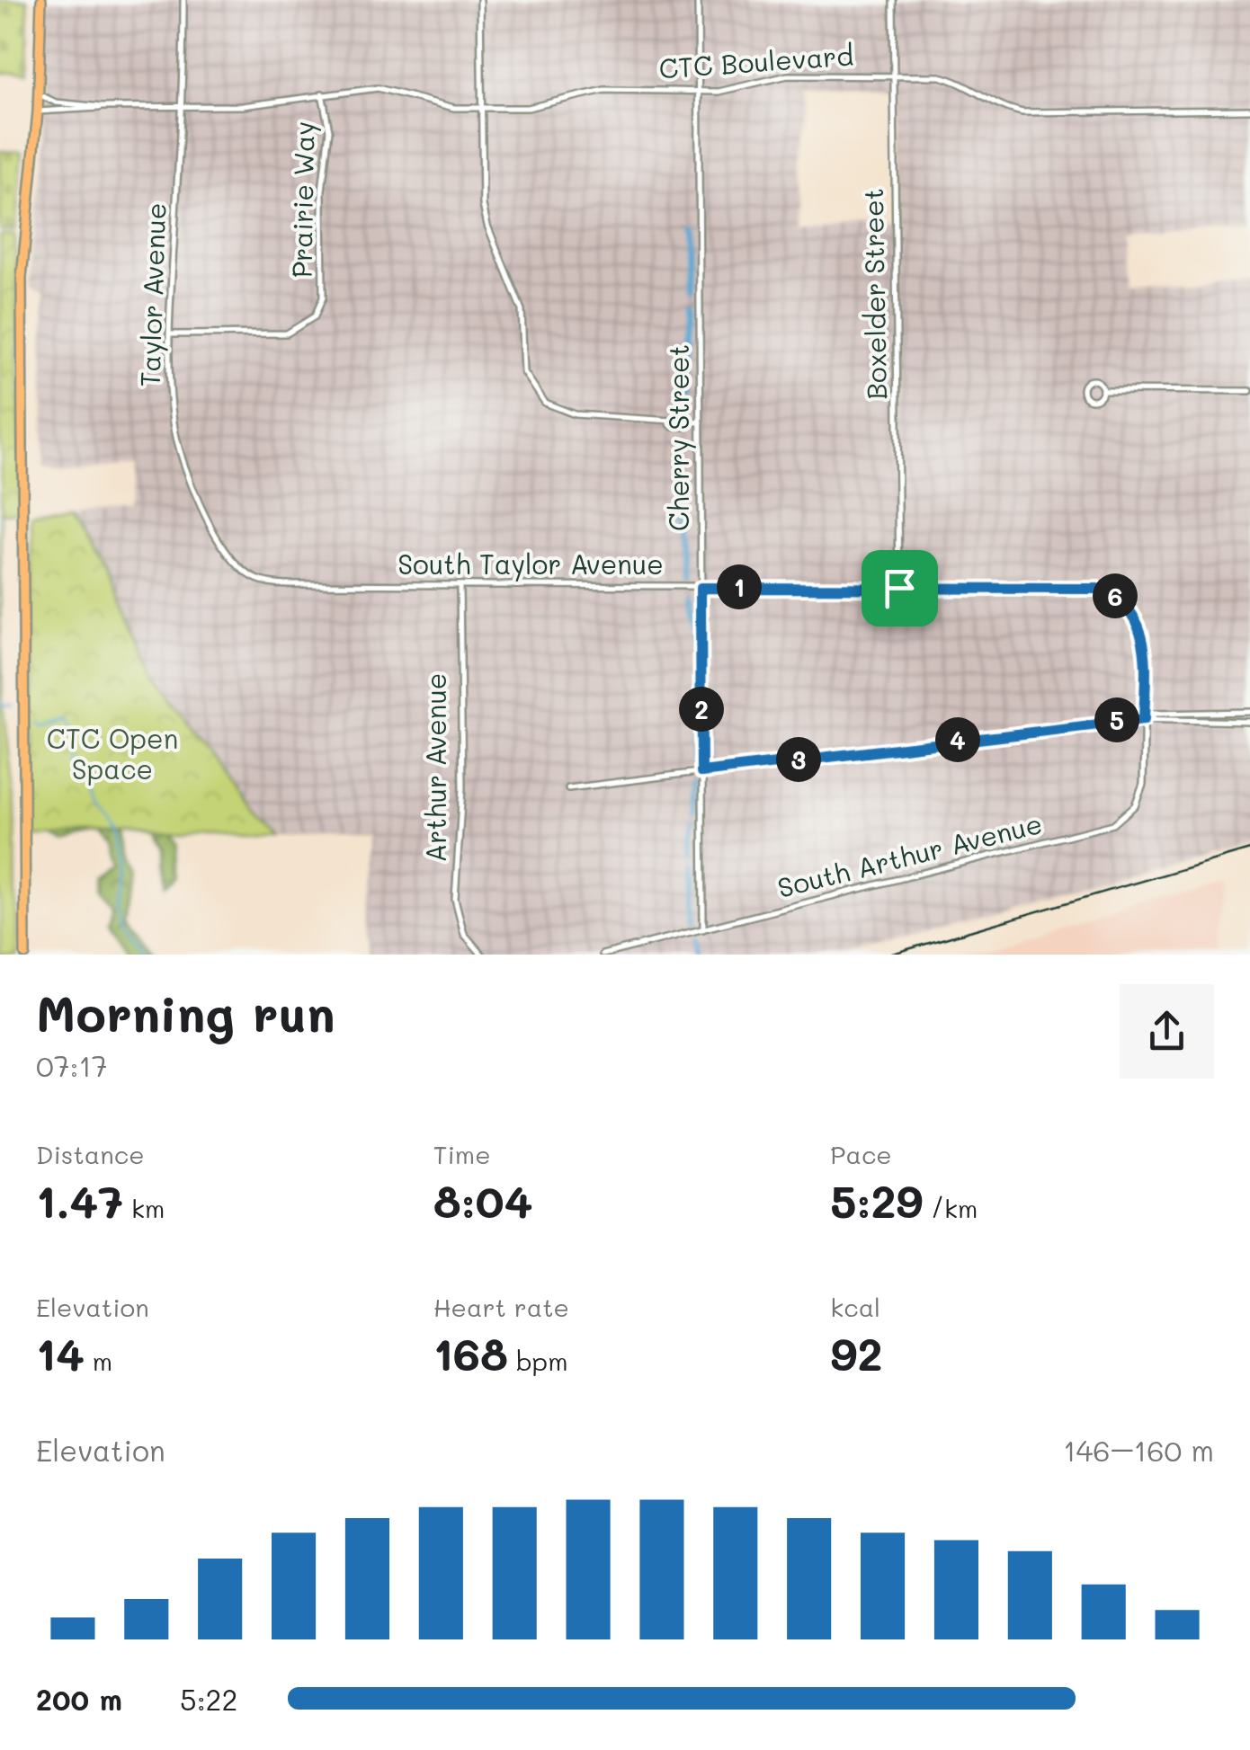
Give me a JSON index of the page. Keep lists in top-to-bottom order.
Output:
{
  "streets": {
    "street": [
      "CTC Boulevard",
      "Prairie Way",
      "Boxelder Street",
      "Taylor Avenue",
      "Cherry Street",
      "South Taylor Avenue",
      "Arthur Avenue",
      "South Arthur Avenue"
    ]
  },
  "crossings": [
    ["CTC Boulevard", "Prairie Way"],
    ["CTC Boulevard", "Boxelder Street"],
    ["CTC Boulevard", "Taylor Avenue"],
    ["CTC Boulevard", "Cherry Street"],
    ["Prairie Way", "Taylor Avenue"],
    ["Boxelder Street", "South Taylor Avenue"],
    ["Taylor Avenue", "South Taylor Avenue"],
    ["Cherry Street", "South Taylor Avenue"],
    ["Cherry Street", "South Arthur Avenue"],
    ["South Taylor Avenue", "Arthur Avenue"],
    ["South Taylor Avenue", "South Arthur Avenue"]
  ],
  "parks": ["CTC Open Space"],
  "page": {
    "pins": [
      "1",
      "6",
      "2",
      "5",
      "4",
      "3"
    ],
    "heading": ["Morning run", "07:17"],
    "stats": [
      ["Distance", "1.47 km"],
      ["Time", "8:04"],
      ["Pace", "5:29 /km"],
      ["Elevation", "14 m"],
      ["Heart rate", "168 bpm"],
      ["kcal", "92"]
    ],
    "chart": ["Elevation", "146–160 m"],
    "list": [
      {
        "name": "200 m",
        "note": "5:22"
      }
    ]
  }
}
